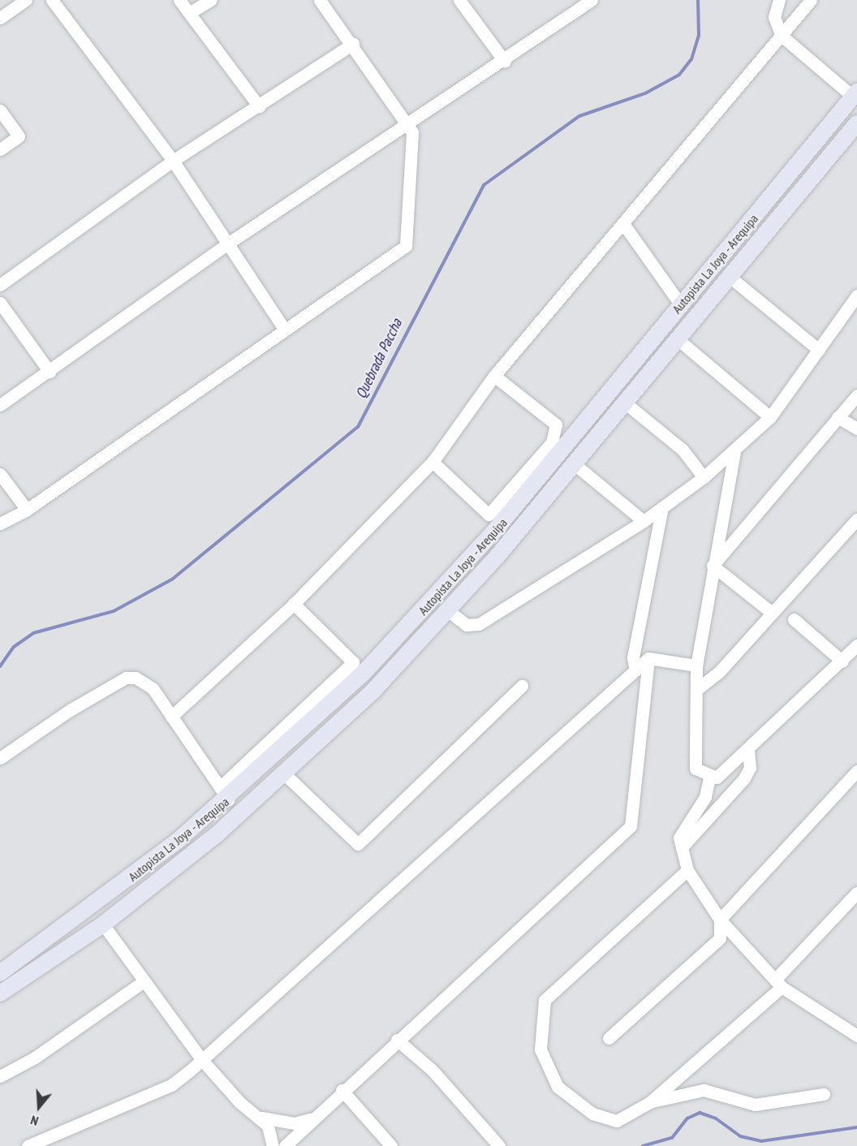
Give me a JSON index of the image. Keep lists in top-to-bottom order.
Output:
{
  "streets": {
    "main road": ["Autopista La Joya - Arequipa"]
  },
  "water": ["Quebrada Paccha"],
  "north": "bottom"
}
